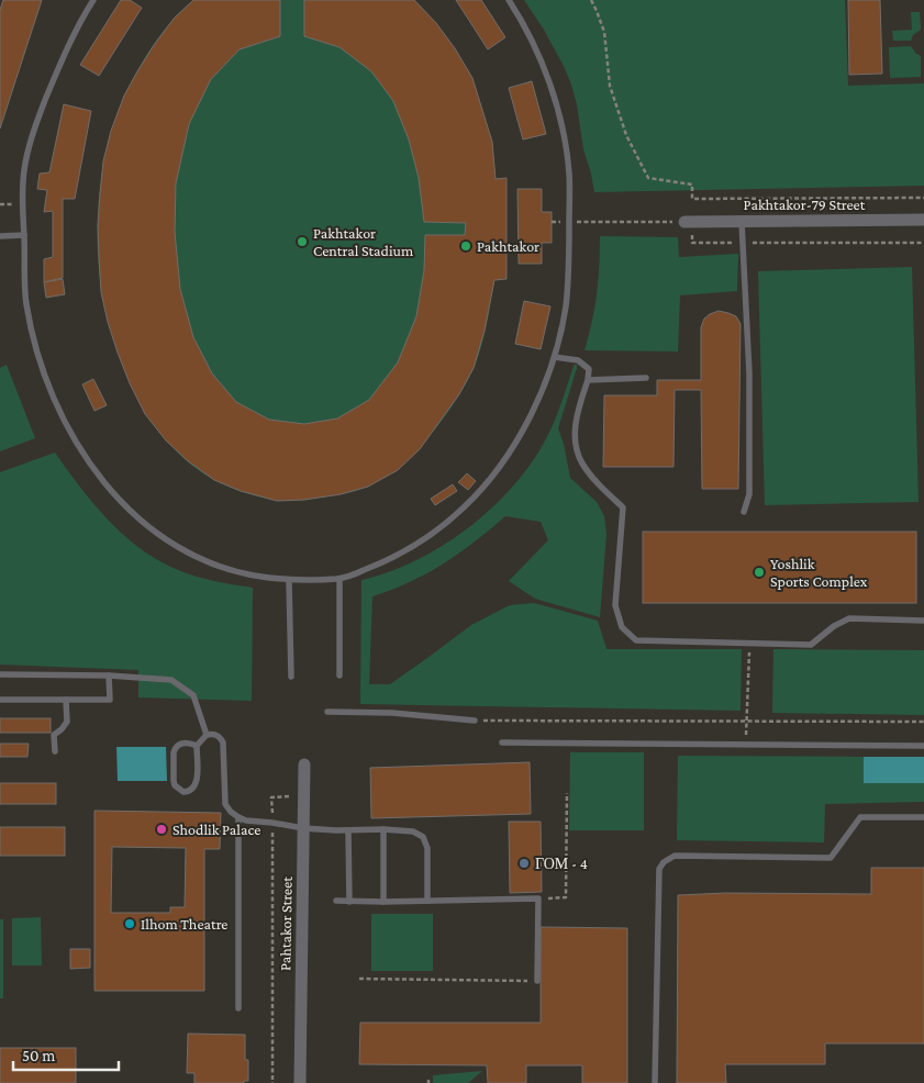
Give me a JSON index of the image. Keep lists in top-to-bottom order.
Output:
{
  "streets": {
    "street": ["Pakhtakor-79 Street", "Pahtakor Street"]
  },
  "places": [
    "Pakhtakor Central Stadium",
    "Pakhtakor",
    "Yoshlik Sports Complex",
    "Shodlik Palace",
    "ГОМ - 4",
    "Ilhom Theatre"
  ],
  "scale_bar": "50 m"
}
